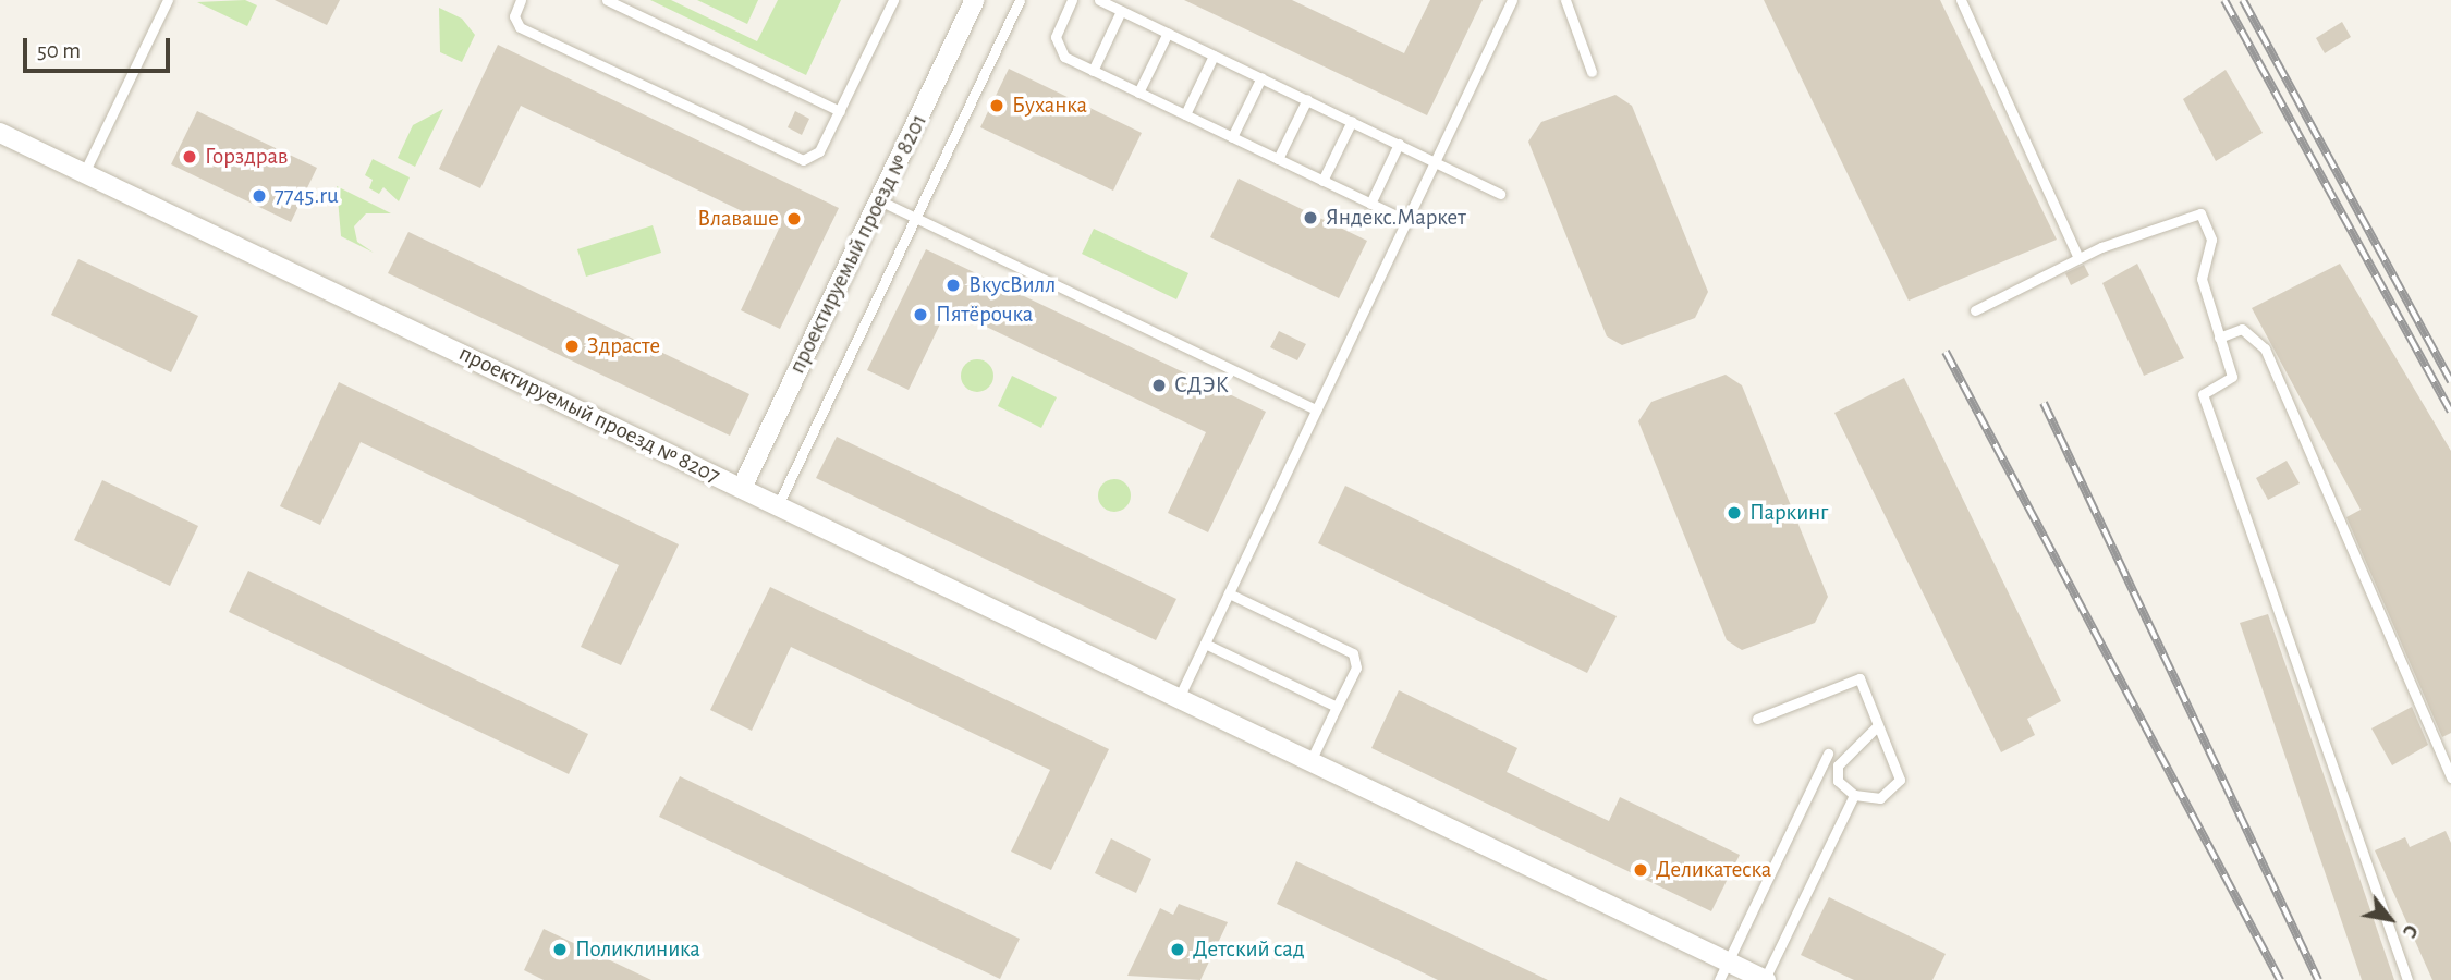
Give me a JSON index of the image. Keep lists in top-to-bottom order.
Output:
{
  "streets": {
    "street": ["проектируемый проезд № 8201", "проектируемый проезд № 8207"]
  },
  "crossings": [
    ["проектируемый проезд № 8201", "проектируемый проезд № 8207"]
  ],
  "places": [
    "Буханка",
    "Горздрав",
    "7745.ru",
    "Яндекс.Маркет",
    "Влаваше",
    "ВкусВилл",
    "Пятёрочка",
    "Здрасте",
    "СДЭК",
    "Паркинг",
    "Деликатеска",
    "Поликлиника",
    "Детский сад"
  ],
  "scale_bar": "50 m",
  "north": "bottom right"
}
